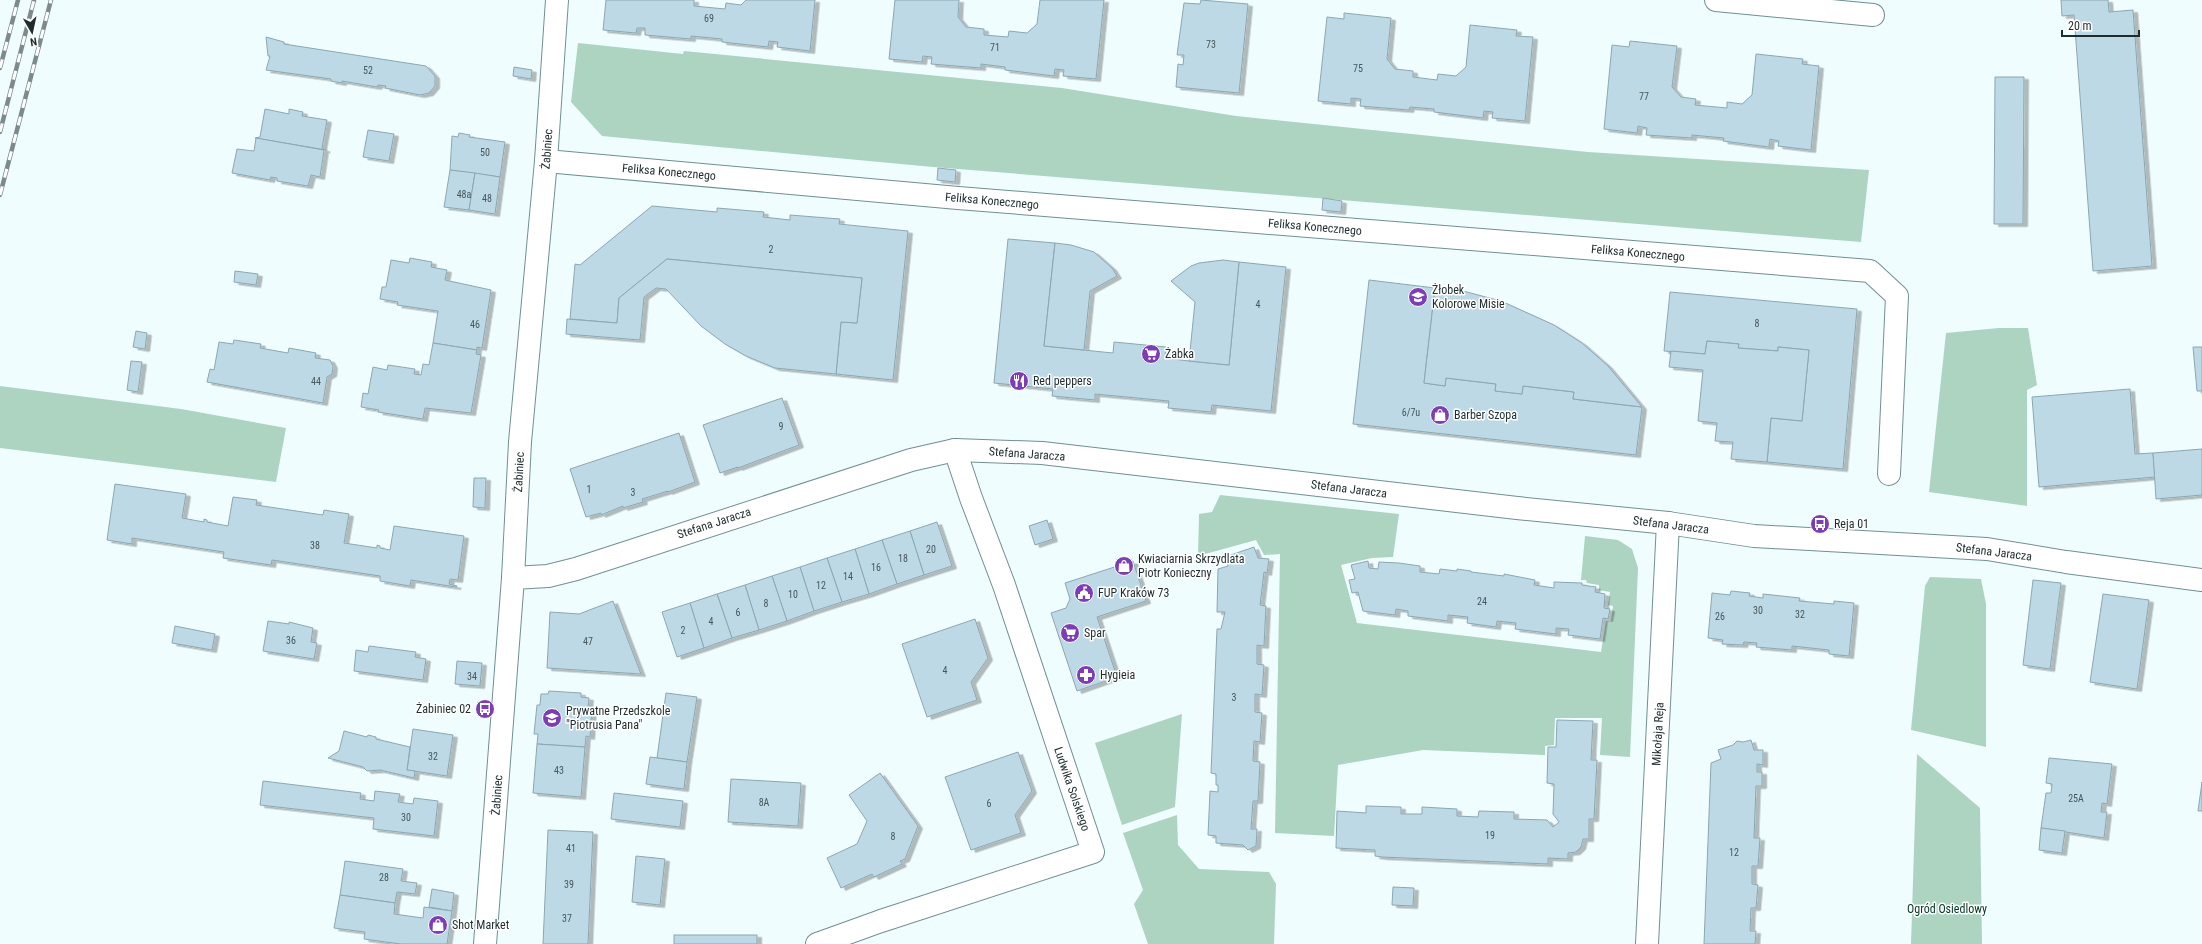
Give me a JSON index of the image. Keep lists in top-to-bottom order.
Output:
{
  "streets": {
    "street": [
      "Żabiniec",
      "Feliksa Konecznego",
      "Stefana Jaracza",
      "Mikołaja Reja",
      "Ludwika Solskiego"
    ]
  },
  "crossings": [
    ["Żabiniec", "Feliksa Konecznego"],
    ["Żabiniec", "Stefana Jaracza"],
    ["Stefana Jaracza", "Mikołaja Reja"],
    ["Stefana Jaracza", "Ludwika Solskiego"]
  ],
  "parks": ["Ogród Osiedlowy"],
  "places": {
    "school or university": ["Żłobek Kolorowe Misie", "Prywatne Przedszkole \"Piotrusia Pana\""],
    "supermarket": ["Żabka", "Spar"],
    "restaurant": ["Red peppers"],
    "shop": ["Barber Szopa", "Kwiaciarnia Skrzydlata Piotr Konieczny", "Shot Market"],
    "bus stop": ["Reja 01", "Żabiniec 02"],
    "public building": ["FUP Kraków 73"],
    "pharmacy": ["Hygieia"]
  },
  "house_numbers": [
    "69",
    "73",
    "71",
    "75",
    "52",
    "77",
    "50",
    "48a",
    "48",
    "2",
    "4",
    "8",
    "46",
    "44",
    "6/7u",
    "9",
    "1",
    "3",
    "38",
    "20",
    "18",
    "16",
    "14",
    "12",
    "10",
    "24",
    "8",
    "30",
    "6",
    "32",
    "26",
    "4",
    "2",
    "36",
    "47",
    "4",
    "34",
    "3",
    "32",
    "43",
    "25A",
    "8A",
    "6",
    "30",
    "19",
    "8",
    "41",
    "12",
    "28",
    "39",
    "37"
  ],
  "scale_bar": "20 m",
  "north": "bottom"
}
